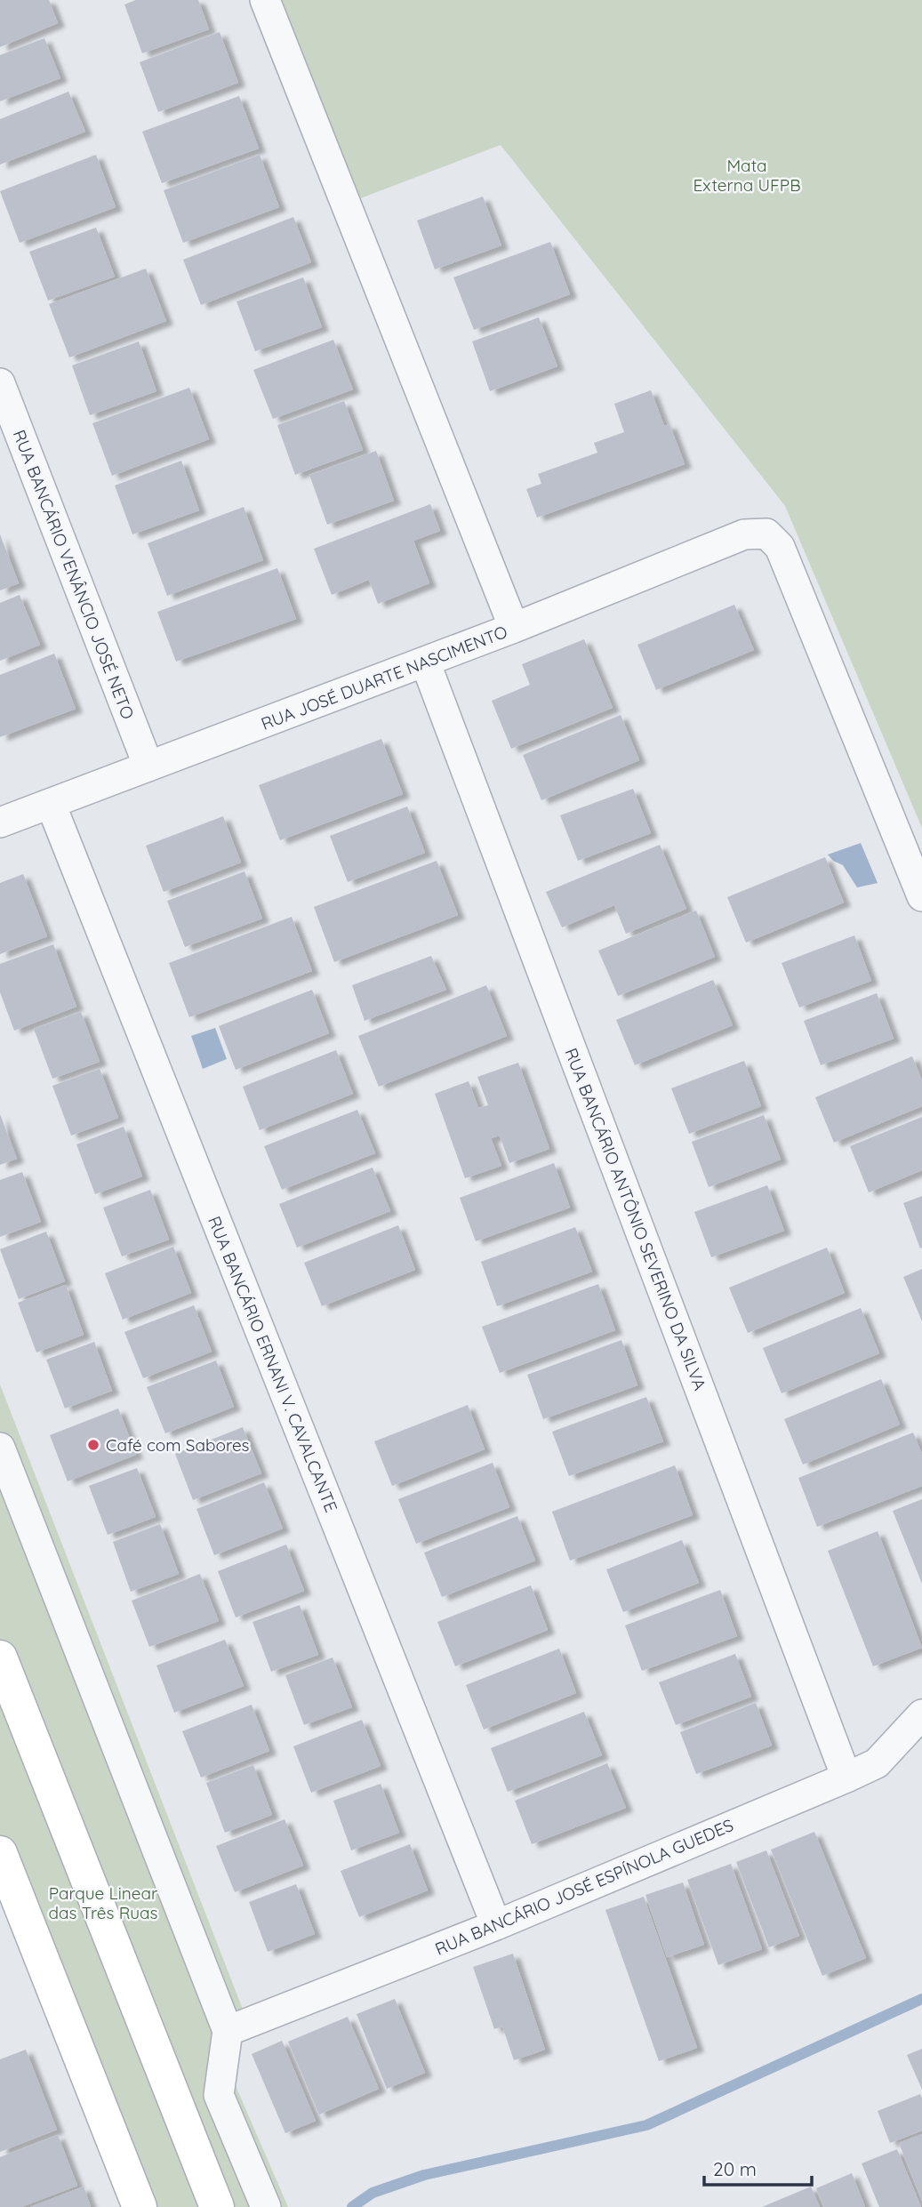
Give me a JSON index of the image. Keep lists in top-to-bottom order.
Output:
{
  "streets": {
    "street": [
      "RUA BANCÁRIO VENÂNCIO JOSÉ NETO",
      "RUA JOSÉ DUARTE NASCIMENTO",
      "RUA BANCÁRIO ANTÔNIO SEVERINO DA SILVA",
      "RUA BANCÁRIO ERNANI V. CAVALCANTE",
      "RUA BANCÁRIO JOSÉ ESPÍNOLA GUEDES"
    ]
  },
  "crossings": [
    ["RUA BANCÁRIO VENÂNCIO JOSÉ NETO", "RUA JOSÉ DUARTE NASCIMENTO"],
    ["RUA JOSÉ DUARTE NASCIMENTO", "RUA BANCÁRIO ANTÔNIO SEVERINO DA SILVA"],
    ["RUA JOSÉ DUARTE NASCIMENTO", "RUA BANCÁRIO ERNANI V. CAVALCANTE"],
    ["RUA BANCÁRIO ANTÔNIO SEVERINO DA SILVA", "RUA BANCÁRIO JOSÉ ESPÍNOLA GUEDES"],
    ["RUA BANCÁRIO ERNANI V. CAVALCANTE", "RUA BANCÁRIO JOSÉ ESPÍNOLA GUEDES"]
  ],
  "parks": ["Mata Externa UFPB", "Parque Linear das Três Ruas"],
  "places": ["Café com Sabores"],
  "scale_bar": "20 m"
}
